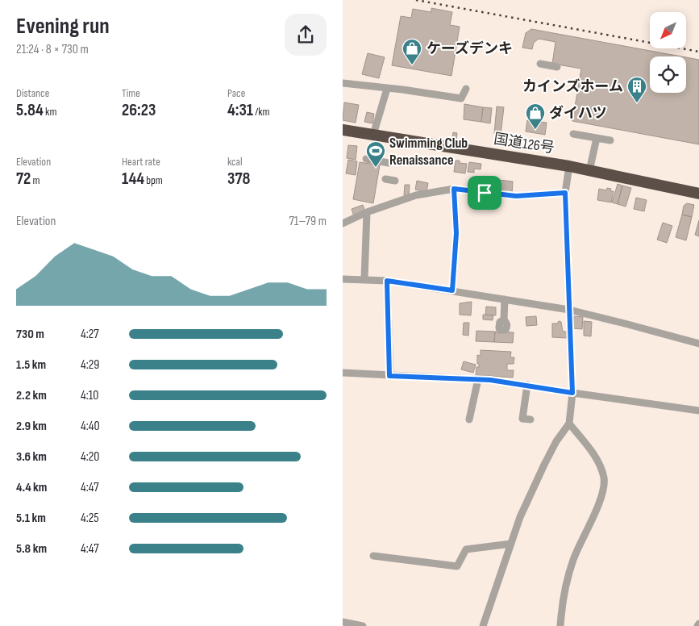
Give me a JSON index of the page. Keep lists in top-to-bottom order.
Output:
{
  "streets": {
    "highway": ["国道126号"]
  },
  "places": {
    "shop": ["ケーズデンキ", "ダイハツ"],
    "building": ["カインズホーム"],
    "sports": ["Swimming Club Renaissance"]
  },
  "north": "bottom left",
  "page": {
    "heading": ["Evening run", "21:24 · 8 × 730 m"],
    "stats": [
      ["Distance", "5.84 km"],
      ["Time", "26:23"],
      ["Pace", "4:31 /km"],
      ["Elevation", "72 m"],
      ["Heart rate", "144 bpm"],
      ["kcal", "378"]
    ],
    "chart": ["Elevation", "71–79 m"],
    "list": [
      {
        "name": "730 m",
        "note": "4:27"
      },
      {
        "name": "1.5 km",
        "note": "4:29"
      },
      {
        "name": "2.2 km",
        "note": "4:10"
      },
      {
        "name": "2.9 km",
        "note": "4:40"
      },
      {
        "name": "3.6 km",
        "note": "4:20"
      },
      {
        "name": "4.4 km",
        "note": "4:47"
      },
      {
        "name": "5.1 km",
        "note": "4:25"
      },
      {
        "name": "5.8 km",
        "note": "4:47"
      }
    ]
  }
}
